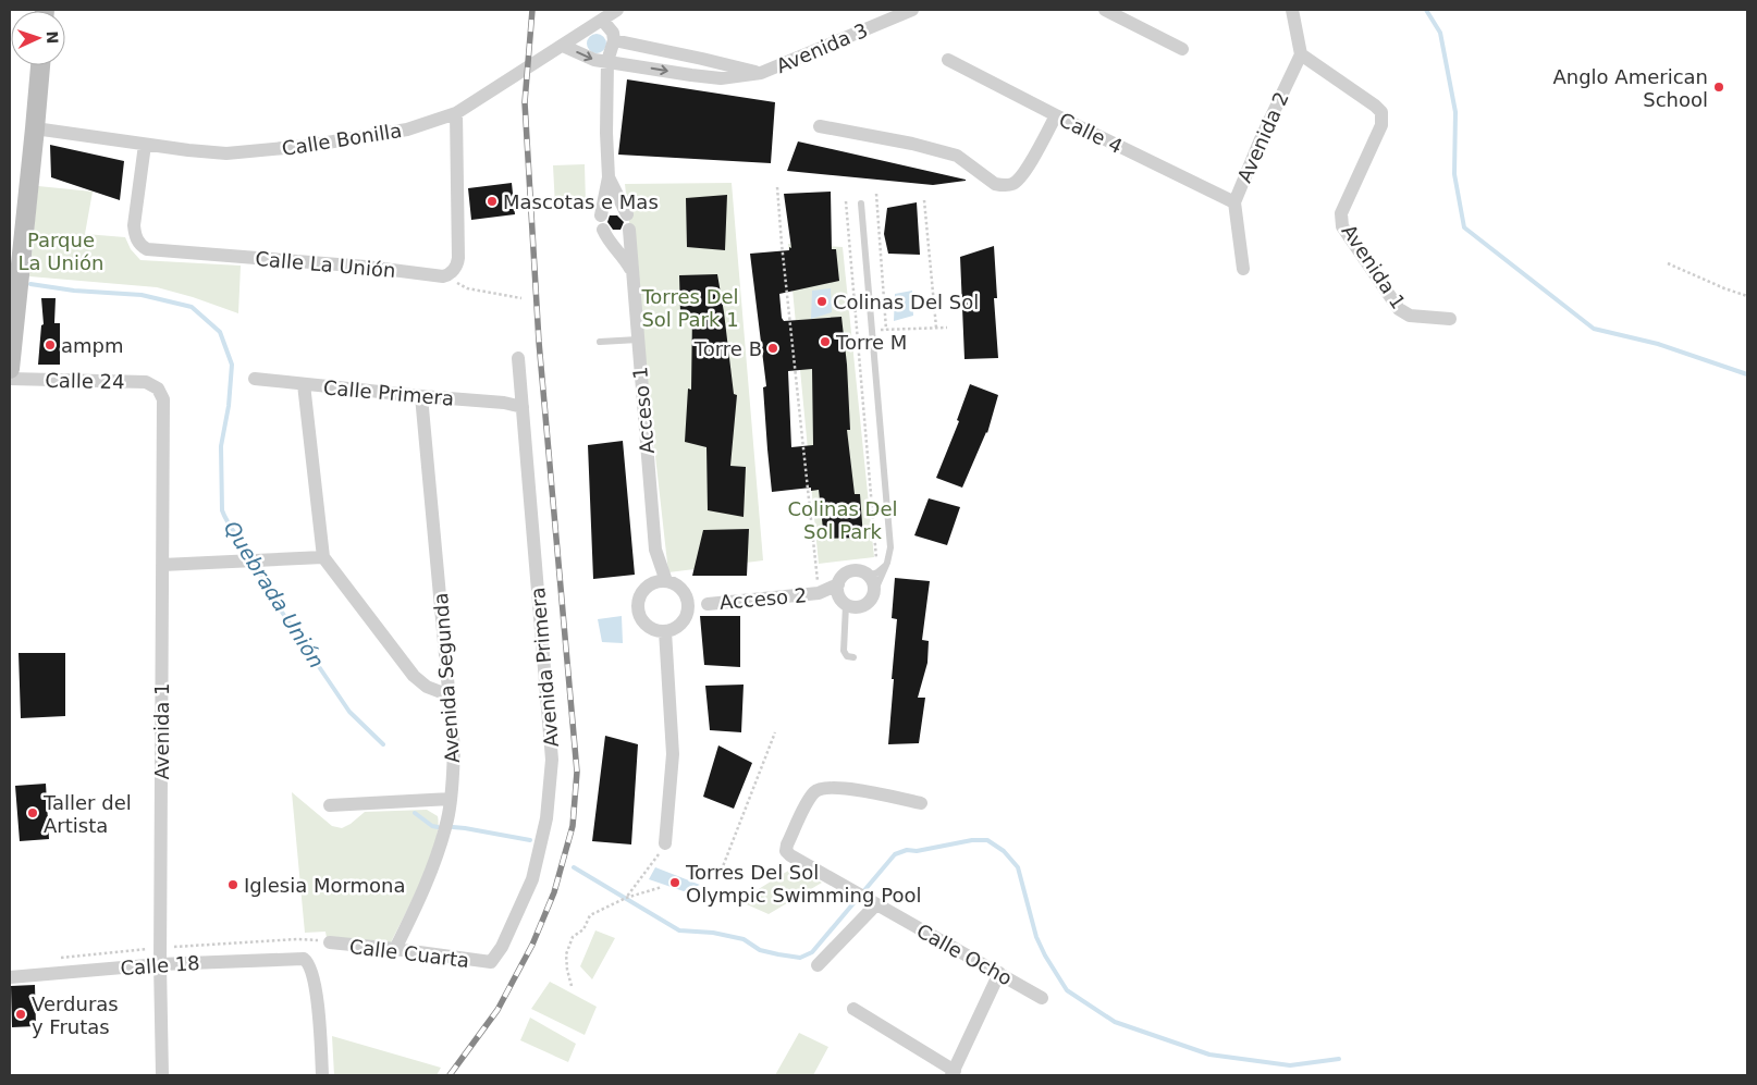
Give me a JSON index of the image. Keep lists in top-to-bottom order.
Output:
{
  "streets": {
    "street": [
      "Avenida 3",
      "Calle 4",
      "Avenida 2",
      "Calle Bonilla",
      "Calle La Unión",
      "Avenida 1",
      "Calle 24",
      "Calle Primera",
      "Acceso 1",
      "Acceso 2",
      "Avenida Primera",
      "Avenida Segunda",
      "Calle Cuarta",
      "Calle Ocho",
      "Calle 18"
    ]
  },
  "crossings": [
    ["Avenida 3", "Calle Bonilla"],
    ["Calle 4", "Avenida 2"],
    ["Avenida 2", "Avenida 1"],
    ["Calle Bonilla", "Calle La Unión"],
    ["Avenida 1", "Calle 24"],
    ["Avenida 1", "Calle 18"],
    ["Calle Primera", "Avenida Primera"],
    ["Calle Primera", "Avenida Segunda"],
    ["Acceso 1", "Acceso 2"],
    ["Avenida Primera", "Calle Cuarta"],
    ["Avenida Segunda", "Calle Cuarta"]
  ],
  "water": ["Quebrada Unión"],
  "parks": ["Parque La Unión", "Torres Del Sol Park 1", "Colinas Del Sol Park"],
  "places": [
    "Anglo American School",
    "Mascotas e Mas",
    "Colinas Del Sol",
    "Torre M",
    "ampm",
    "Torre B",
    "Taller del Artista",
    "Torres Del Sol Olympic Swimming Pool",
    "Iglesia Mormona",
    "Verduras y Frutas"
  ],
  "north": "right"
}
